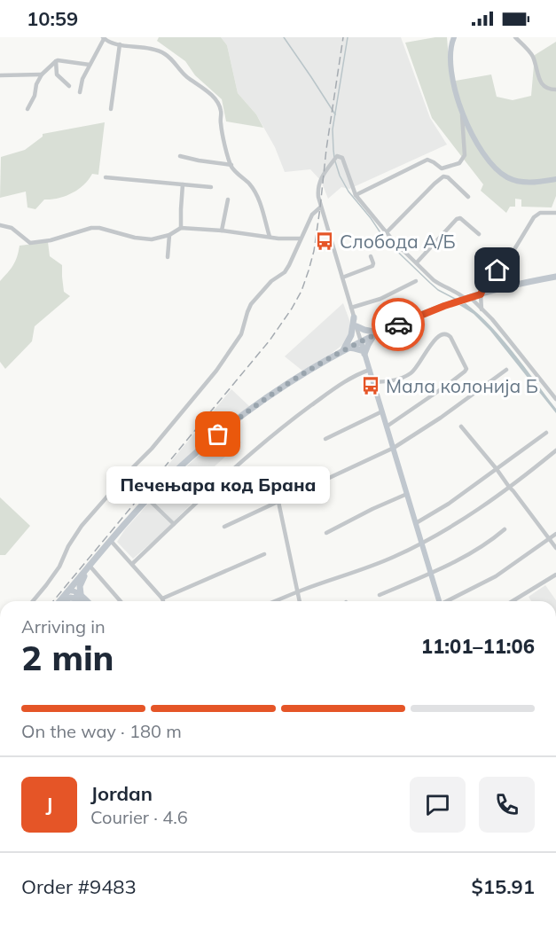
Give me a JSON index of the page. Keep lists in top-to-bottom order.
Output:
{
  "places": {
    "bus stop": ["Слобода А/Б", "Мала колонија Б"],
    "other": ["Печењара код Брана"]
  },
  "page": {
    "status": "10:59",
    "bubble": "Печењара код Брана",
    "heading": ["2 min", "Arriving in", "11:01–11:06"],
    "panel": [
      "Jordan",
      "Courier · 4.6",
      "Order #9483",
      "$15.91"
    ],
    "bar": "On the way · 180 m",
    "round": "J"
  }
}
